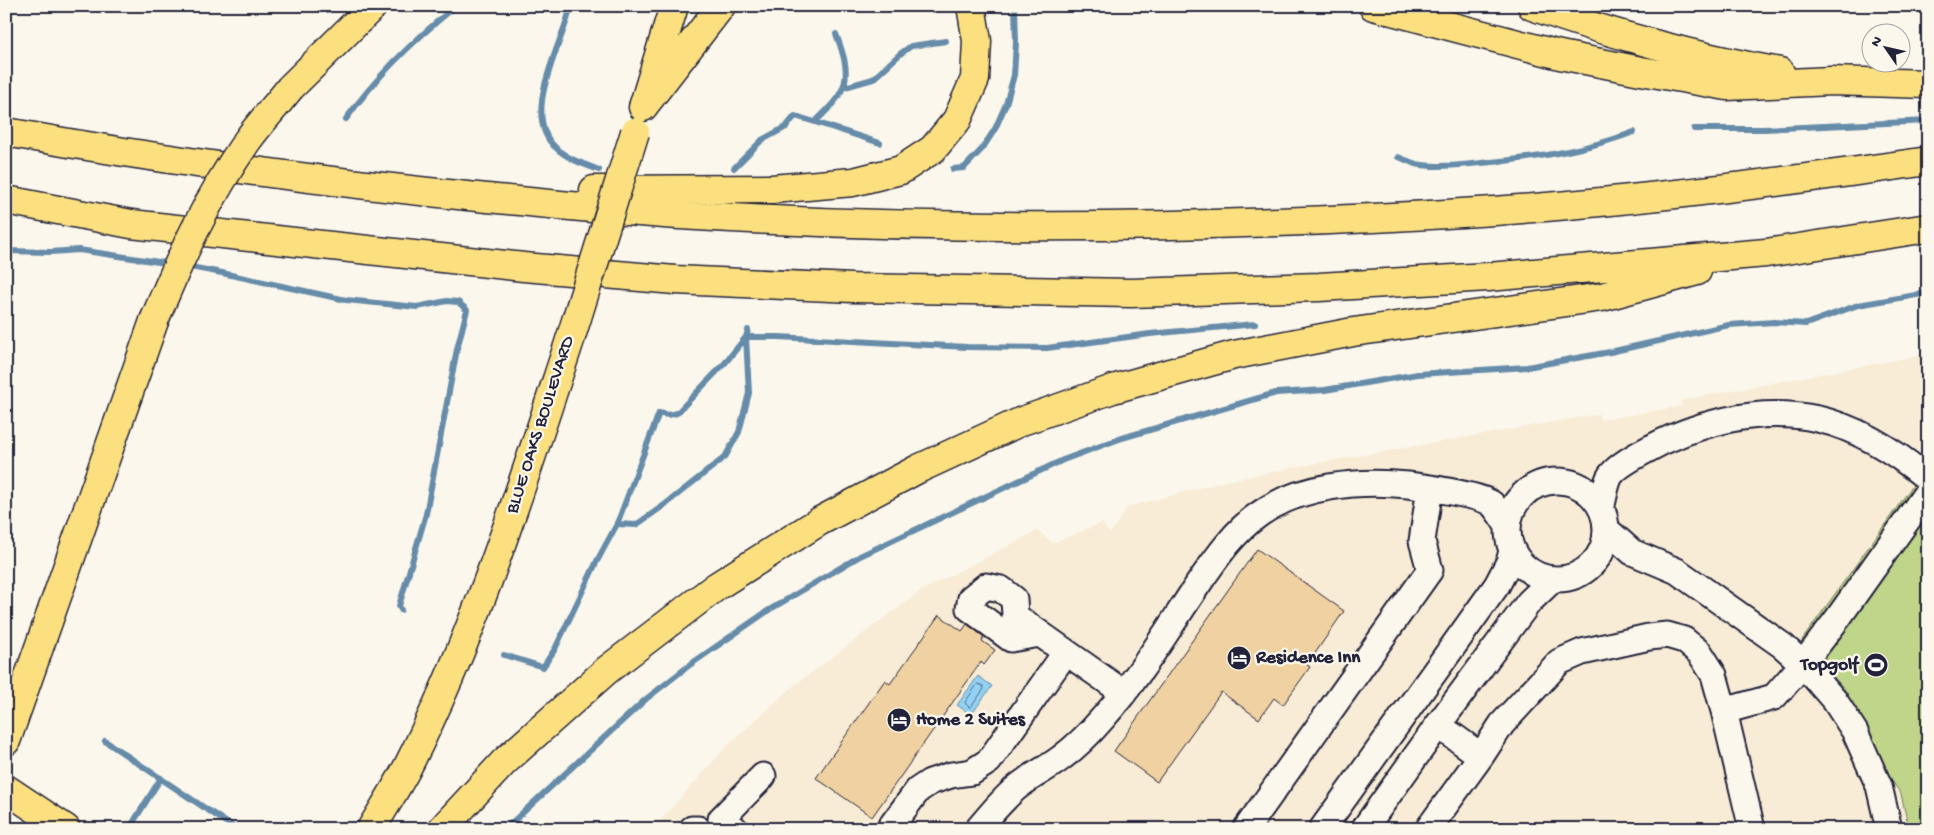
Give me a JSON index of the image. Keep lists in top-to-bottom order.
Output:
{
  "streets": {
    "main road": ["BLUE OAKS BOULEVARD"]
  },
  "places": {
    "hotel": ["Residence Inn", "Home 2 Suites"],
    "sports": ["Topgolf"]
  },
  "north": "top left"
}
